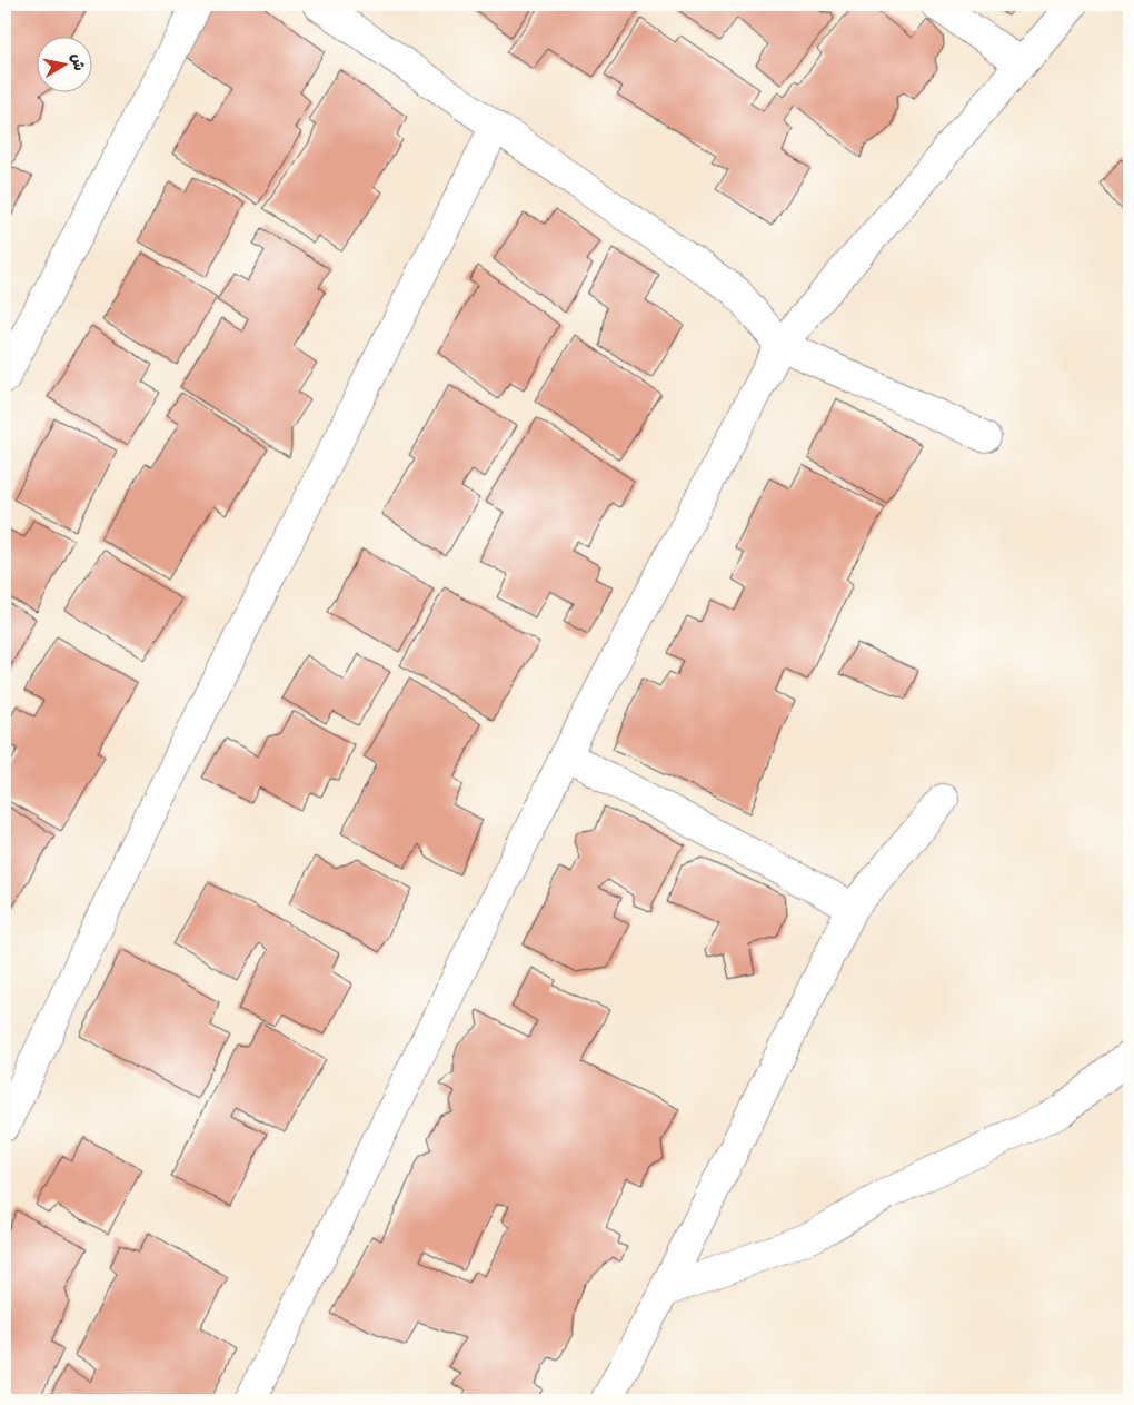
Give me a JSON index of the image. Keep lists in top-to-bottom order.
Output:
{
  "north": "right"
}
